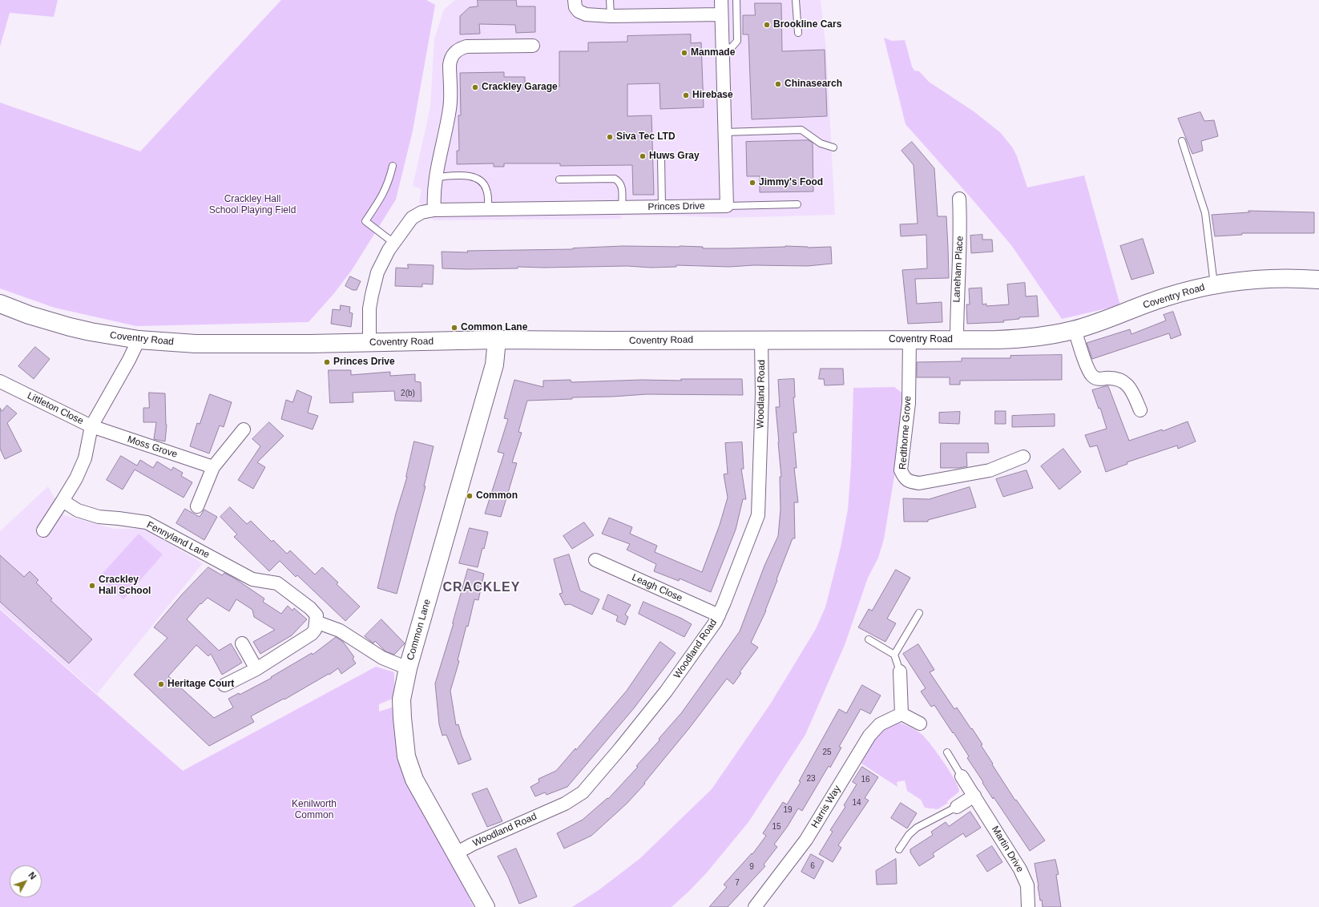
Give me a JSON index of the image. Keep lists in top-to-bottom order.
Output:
{
  "streets": {
    "main road": ["Coventry Road", "Common Lane"],
    "street": [
      "Princes Drive",
      "Laneham Place",
      "Woodland Road",
      "Littleton Close",
      "Redthorne Grove",
      "Moss Grove",
      "Fennyland Lane",
      "Leagh Close",
      "Harris Way",
      "Martin Drive"
    ]
  },
  "crossings": [
    ["Princes Drive", "Coventry Road"],
    ["Laneham Place", "Coventry Road"],
    ["Coventry Road", "Woodland Road"],
    ["Coventry Road", "Littleton Close"],
    ["Coventry Road", "Redthorne Grove"],
    ["Coventry Road", "Common Lane"],
    ["Woodland Road", "Leagh Close"],
    ["Woodland Road", "Common Lane"],
    ["Littleton Close", "Moss Grove"]
  ],
  "districts": ["CRACKLEY"],
  "parks": ["Crackley Hall School Playing Field", "Kenilworth Common"],
  "places": [
    "Brookline Cars",
    "Manmade",
    "Chinasearch",
    "Crackley Garage",
    "Hirebase",
    "Siva Tec LTD",
    "Huws Gray",
    "Jimmy's Food",
    "Common Lane",
    "Princes Drive",
    "Common",
    "Crackley Hall School",
    "Heritage Court"
  ],
  "house_numbers": [
    "2(b)",
    "25",
    "23",
    "16",
    "14",
    "19",
    "15",
    "6",
    "9",
    "7"
  ],
  "north": "top right"
}
